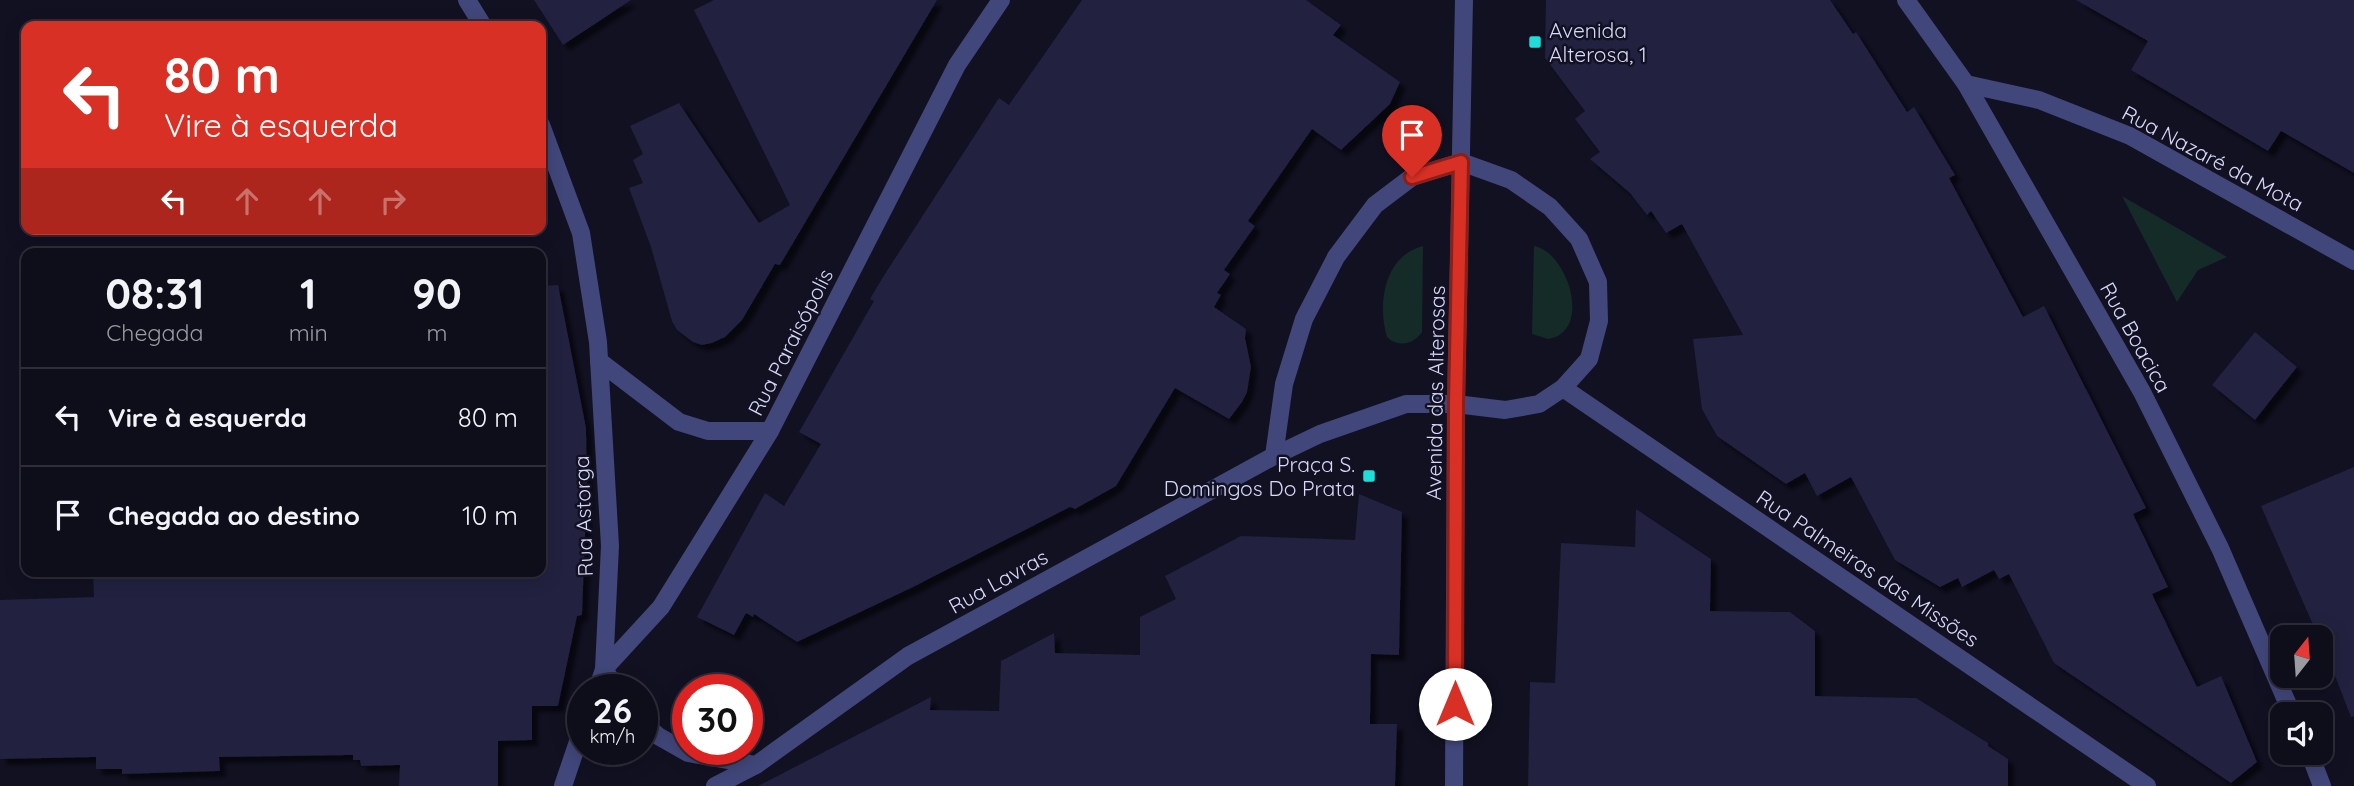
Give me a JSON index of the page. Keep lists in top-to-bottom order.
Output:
{
  "streets": {
    "street": [
      "Rua Nazaré da Mota",
      "Rua Boacica",
      "Rua Paraisópolis",
      "Avenida das Alterosas",
      "Rua Astorga",
      "Rua Palmeiras das Missões",
      "Rua Lavras"
    ]
  },
  "crossings": [
    ["Rua Nazaré da Mota", "Rua Boacica"],
    ["Rua Paraisópolis", "Rua Astorga"],
    ["Avenida das Alterosas", "Rua Lavras"],
    ["Rua Palmeiras das Missões", "Rua Lavras"]
  ],
  "places": {
    "transit": ["Avenida Alterosa, 1", "Praça S. Domingos Do Prata"]
  },
  "north": "top",
  "page": {
    "turn": ["80 m", "Vire à esquerda"],
    "eta": [
      "08:31",
      "Chegada",
      "1",
      "min",
      "90",
      "m"
    ],
    "list": [
      {
        "name": "Vire à esquerda",
        "value": "80 m"
      },
      {
        "name": "Chegada ao destino",
        "value": "10 m"
      }
    ],
    "speed": "26 km/h",
    "limit": "30"
  }
}
